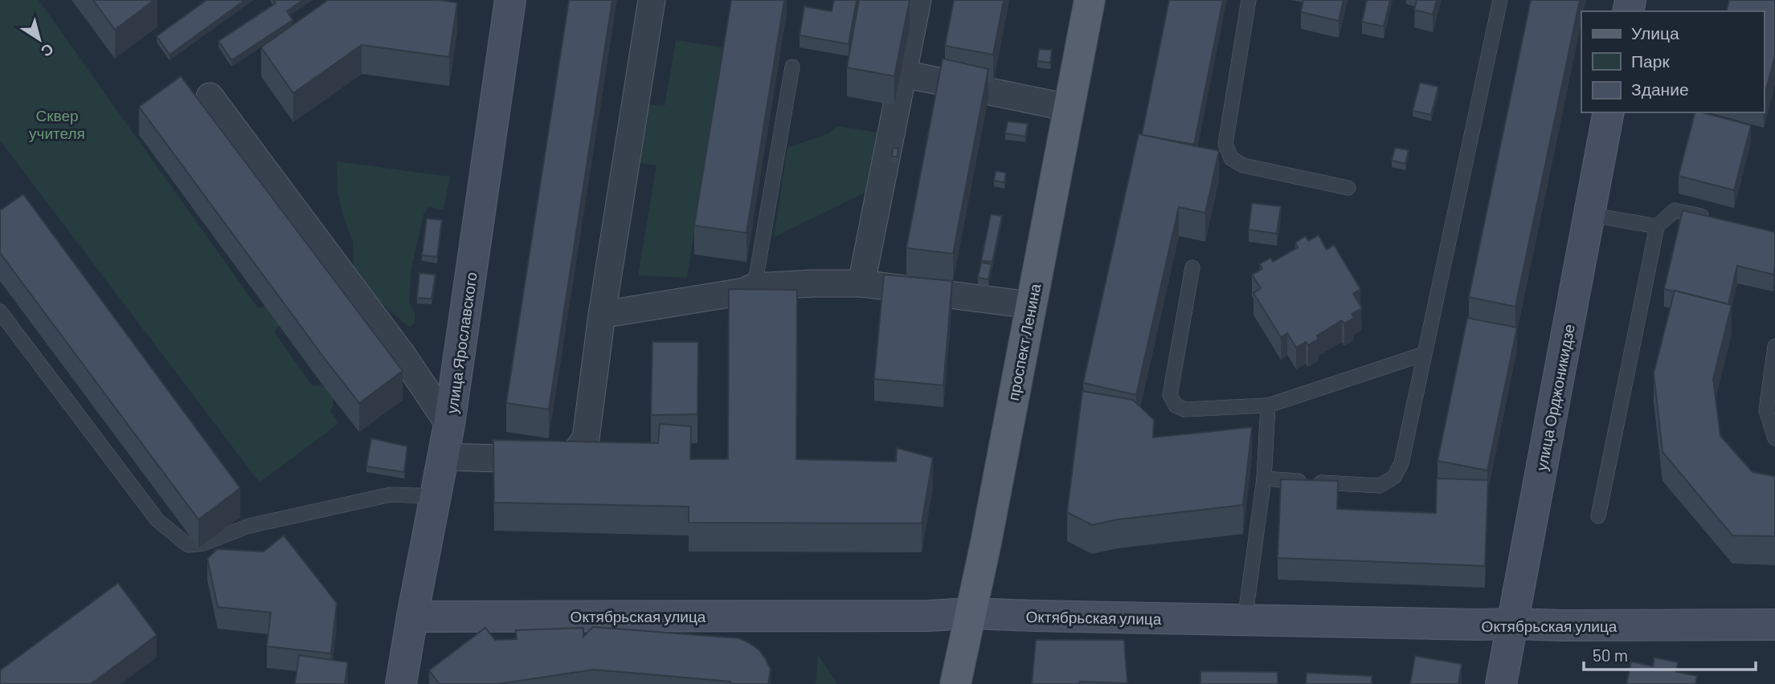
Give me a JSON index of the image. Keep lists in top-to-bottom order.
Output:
{
  "streets": {
    "main road": ["проспект Ленина"],
    "street": ["улица Ярославского", "улица Орджоникидзе", "Октябрьская улица"]
  },
  "crossings": [
    ["проспект Ленина", "Октябрьская улица"],
    ["улица Ярославского", "Октябрьская улица"],
    ["улица Орджоникидзе", "Октябрьская улица"]
  ],
  "parks": ["Сквер учителя"],
  "legend": ["Улица", "Парк", "Здание"],
  "scale_bar": "50 m",
  "north": "bottom right"
}
